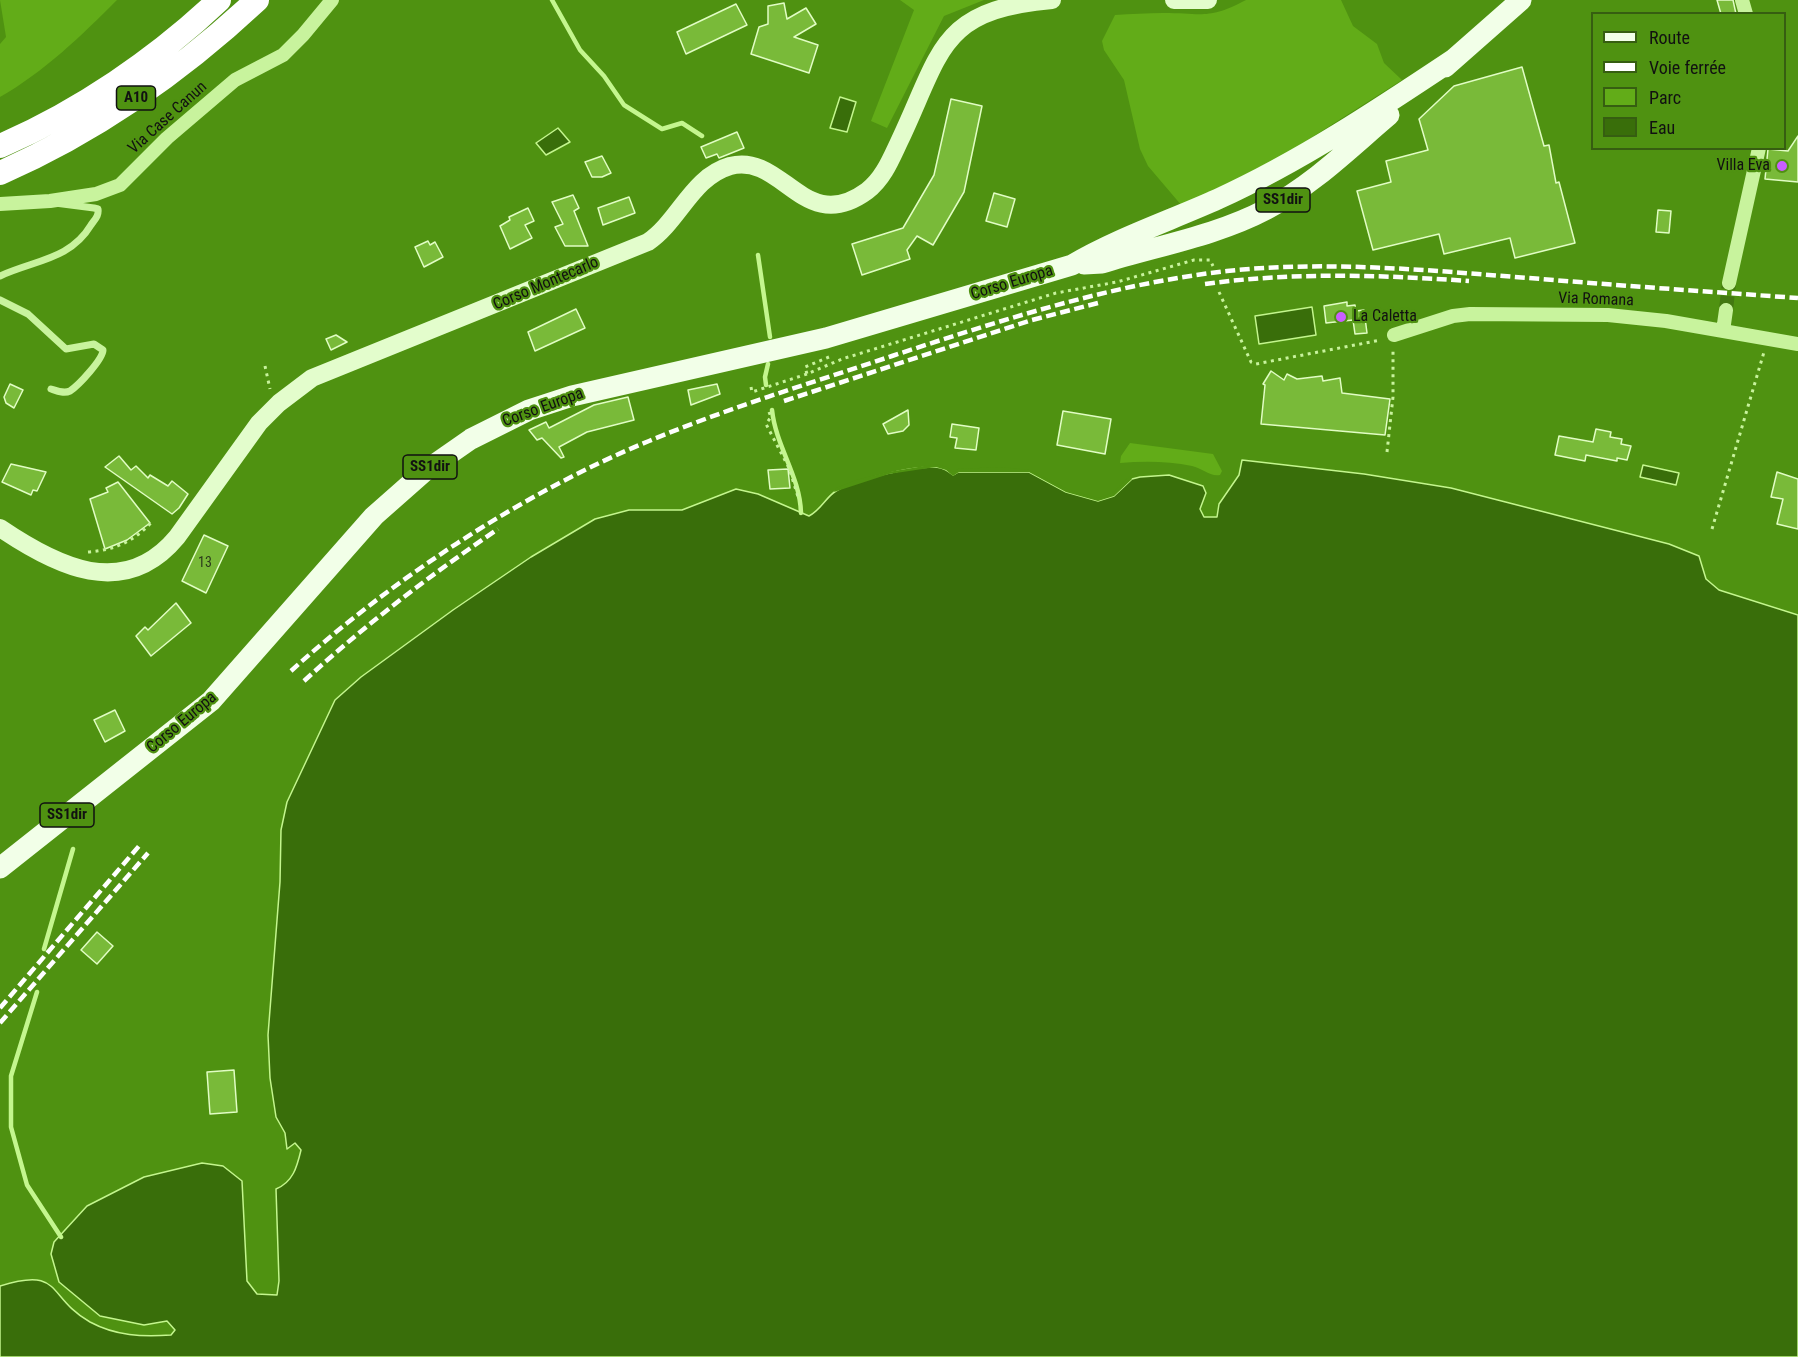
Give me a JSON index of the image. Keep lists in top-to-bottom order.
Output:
{
  "streets": {
    "highway": ["A10"],
    "main road": ["SS1dir", "Corso Europa", "Corso Montecarlo"],
    "street": ["Via Case Canun", "Via Romana"]
  },
  "places": ["Villa Eva", "La Caletta"],
  "house_numbers": ["13"],
  "legend": [
    "Route",
    "Voie ferrée",
    "Parc",
    "Eau"
  ]
}
